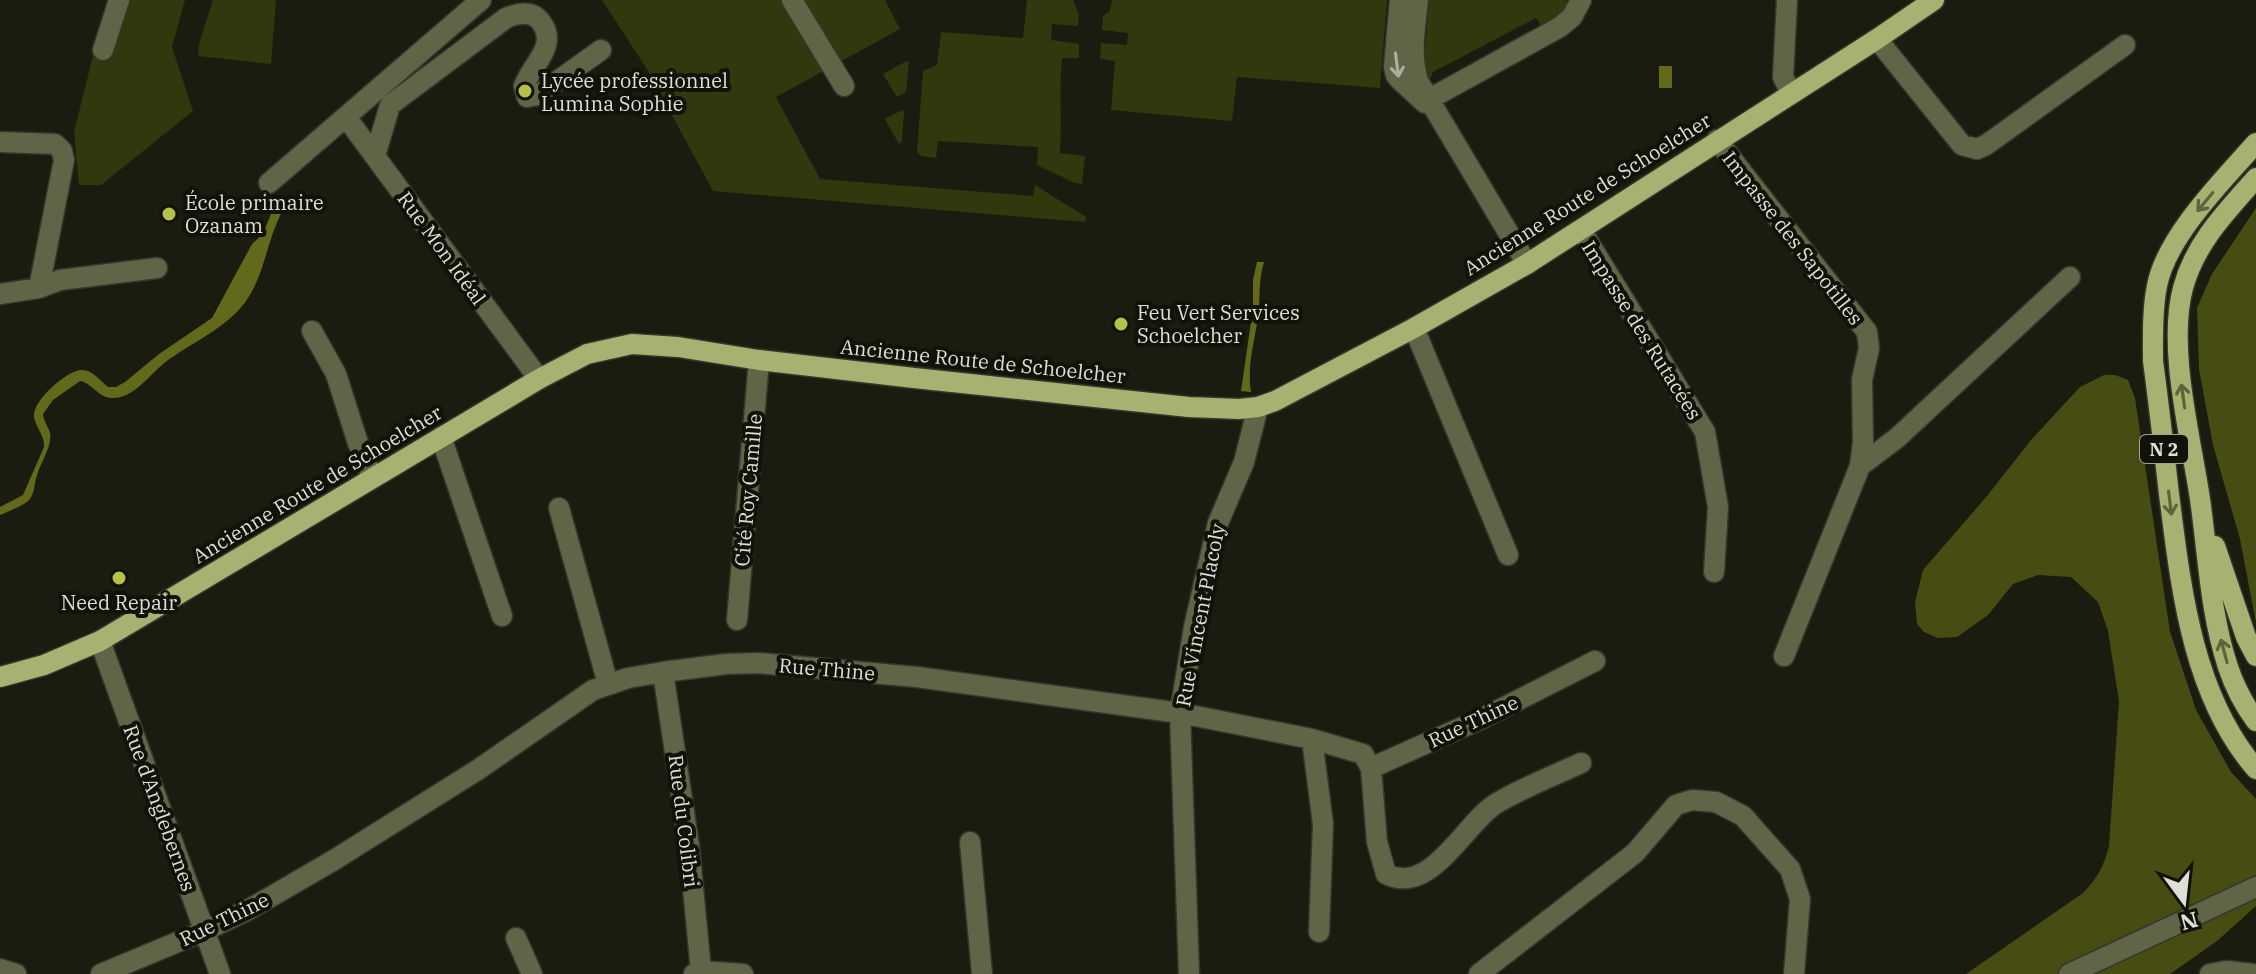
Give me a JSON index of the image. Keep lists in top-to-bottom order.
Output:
{
  "streets": {
    "main road": ["Ancienne Route de Schoelcher", "N 2"],
    "street": [
      "Impasse des Sapotilles",
      "Rue Mon Idéal",
      "Impasse des Rutacées",
      "Cité Roy Camille",
      "Rue Vincent Placoly",
      "Rue Thine",
      "Rue d'Anglebernes",
      "Rue du Colibri"
    ]
  },
  "crossings": [
    ["Ancienne Route de Schoelcher", "Impasse des Sapotilles"],
    ["Ancienne Route de Schoelcher", "Rue Mon Idéal"],
    ["Ancienne Route de Schoelcher", "Impasse des Rutacées"],
    ["Ancienne Route de Schoelcher", "Cité Roy Camille"],
    ["Ancienne Route de Schoelcher", "Rue Vincent Placoly"],
    ["Ancienne Route de Schoelcher", "Rue d'Anglebernes"],
    ["Rue Vincent Placoly", "Rue Thine"],
    ["Rue Thine", "Rue d'Anglebernes"],
    ["Rue Thine", "Rue du Colibri"]
  ],
  "places": [
    "Lycée professionnel Lumina Sophie",
    "École primaire Ozanam",
    "Feu Vert Services Schoelcher",
    "Need Repair"
  ],
  "north": "bottom"
}
